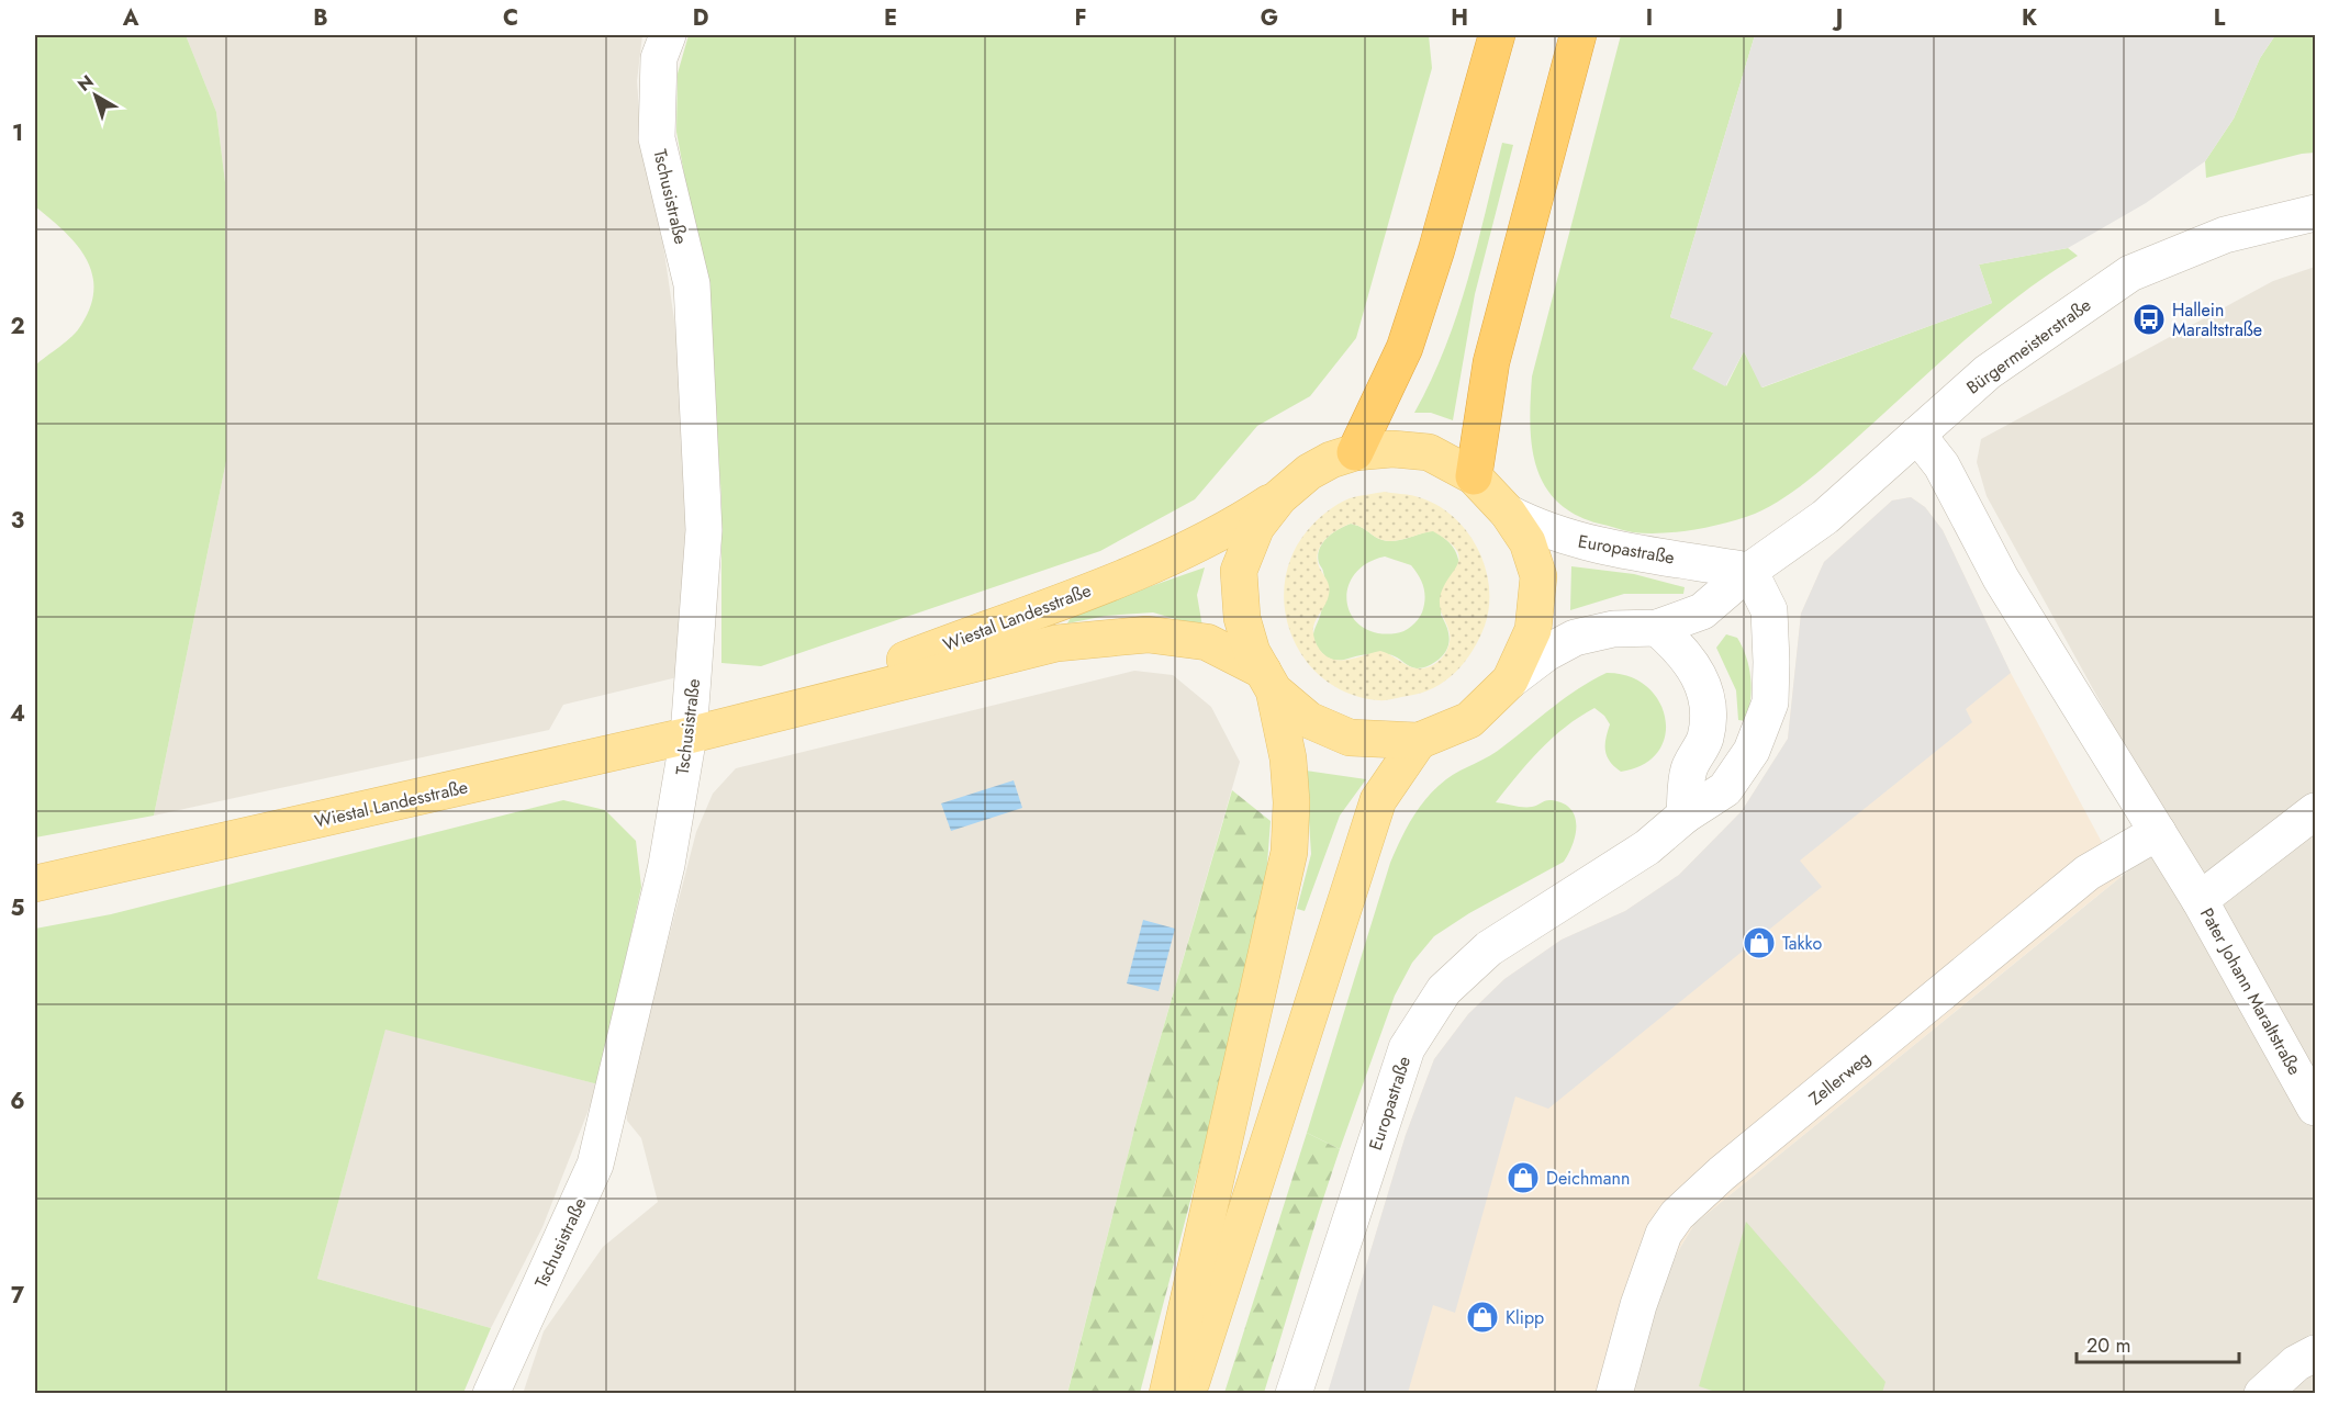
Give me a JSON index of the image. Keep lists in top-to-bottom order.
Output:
{
  "streets": {
    "main road": ["Europastraße", "Wiestal Landesstraße"],
    "street": [
      "Tschusistraße",
      "Bürgermeisterstraße",
      "Pater Johann Maraltstraße",
      "Zellerweg"
    ]
  },
  "crossings": [
    ["Tschusistraße", "Wiestal Landesstraße"],
    ["Bürgermeisterstraße", "Europastraße"],
    ["Europastraße", "Wiestal Landesstraße"]
  ],
  "places": {
    "bus stop": ["Hallein Maraltstraße"],
    "shop": ["Takko", "Deichmann", "Klipp"]
  },
  "scale_bar": "20 m",
  "north": "top left",
  "grid": {
    "columns": [
      "A",
      "B",
      "C",
      "D",
      "E",
      "F",
      "G",
      "H",
      "I",
      "J",
      "K",
      "L"
    ],
    "rows": [
      "1",
      "2",
      "3",
      "4",
      "5",
      "6",
      "7"
    ]
  }
}
